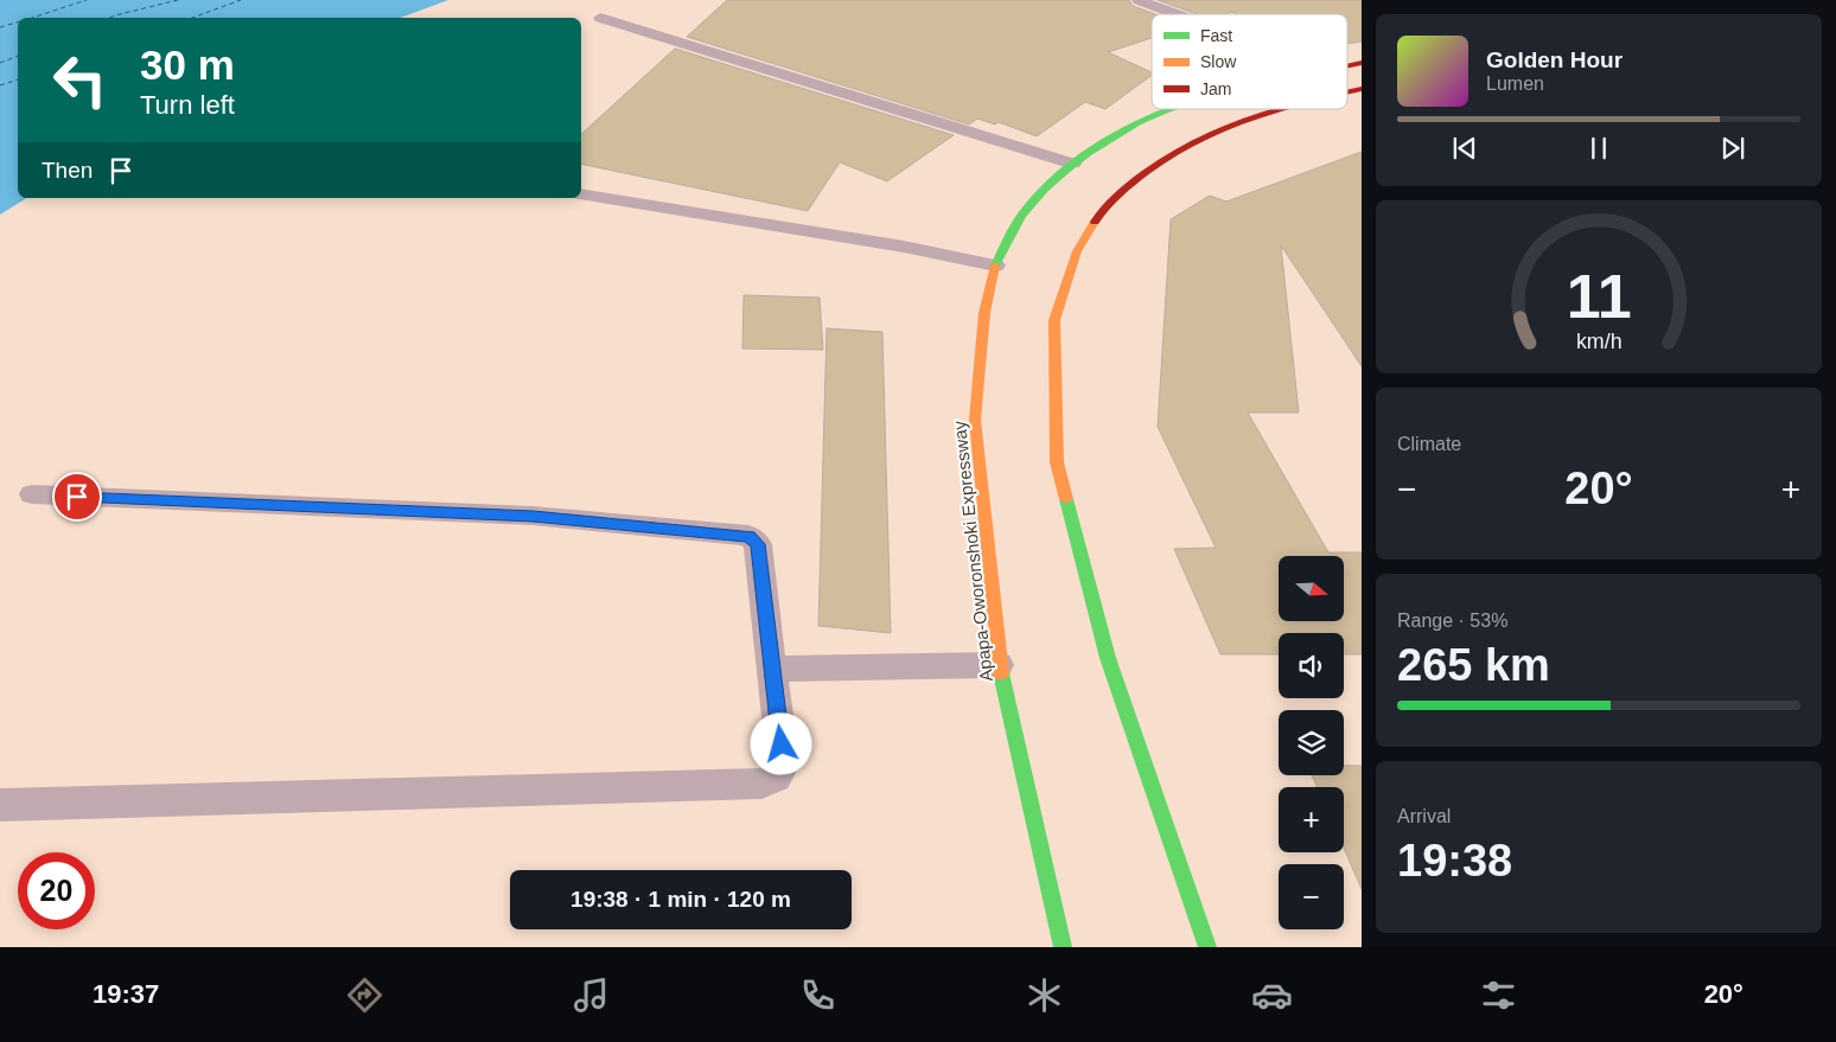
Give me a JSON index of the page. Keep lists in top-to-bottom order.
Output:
{
  "streets": {
    "main road": ["Apapa-Oworonshoki Expressway"]
  },
  "legend": ["Fast", "Slow", "Jam"],
  "north": "right",
  "page": {
    "turn": ["30 m", "Turn left"],
    "song": ["Golden Hour", "Lumen"],
    "then": "Then",
    "tile": [
      "Climate",
      ["Range · 53%", "265 km"],
      ["Arrival", "19:38"]
    ],
    "heat": ["−", "20°", "+"],
    "map_buttons": ["+", "−"],
    "limit": "20",
    "trip": "19:38 · 1 min · 120 m",
    "tabs": ["19:37", "20°"],
    "gauge": ["11", "km/h"]
  }
}
